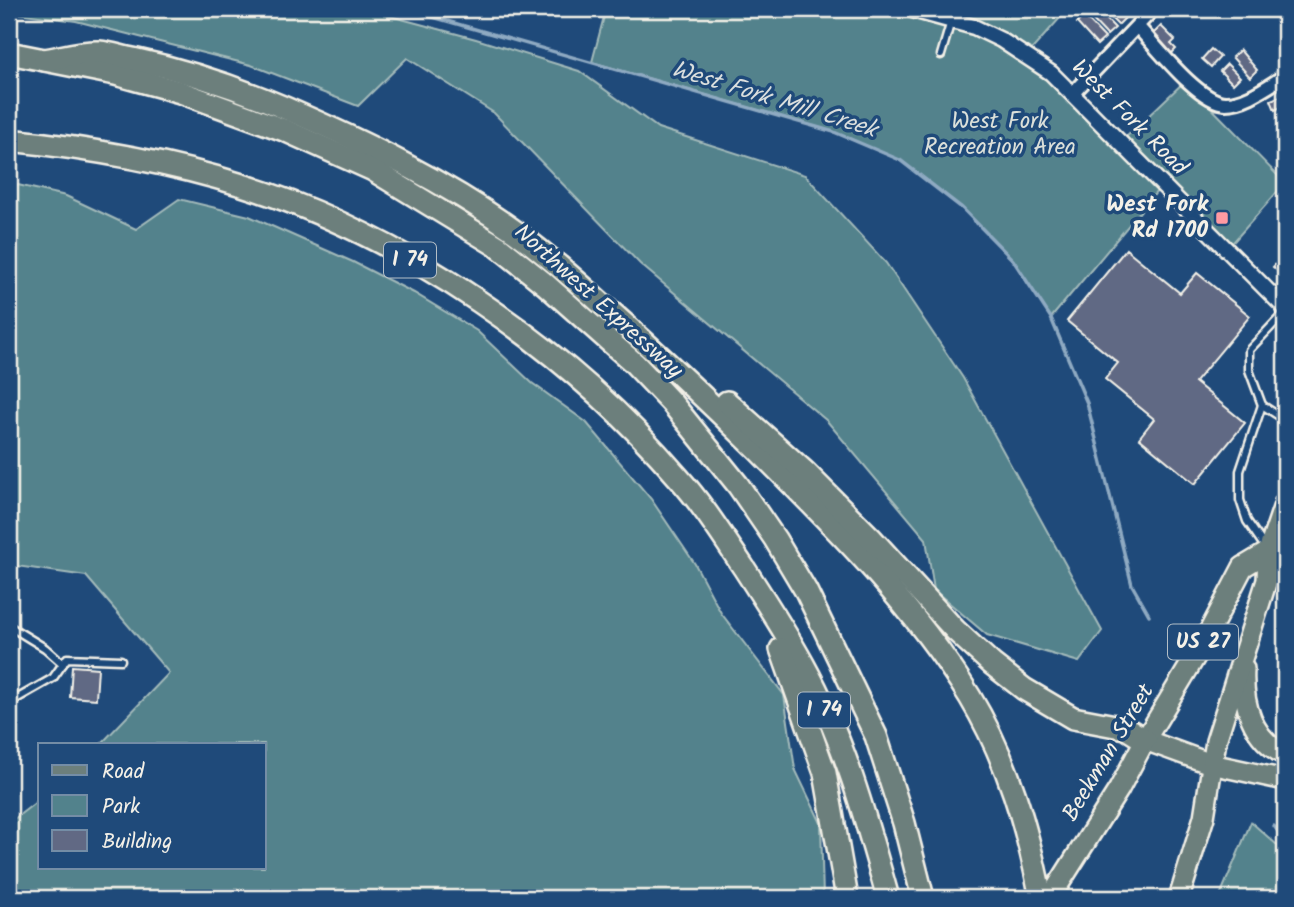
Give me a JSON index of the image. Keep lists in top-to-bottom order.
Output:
{
  "streets": {
    "highway": ["I 74", "Northwest Expressway"],
    "main road": ["US 27", "Beekman Street"],
    "street": ["West Fork Road"]
  },
  "crossings": [
    ["US 27", "Beekman Street"]
  ],
  "water": ["West Fork Mill Creek"],
  "parks": ["West Fork Recreation Area"],
  "places": {
    "transit": ["West Fork Rd 1700"]
  },
  "legend": ["Road", "Park", "Building"]
}
